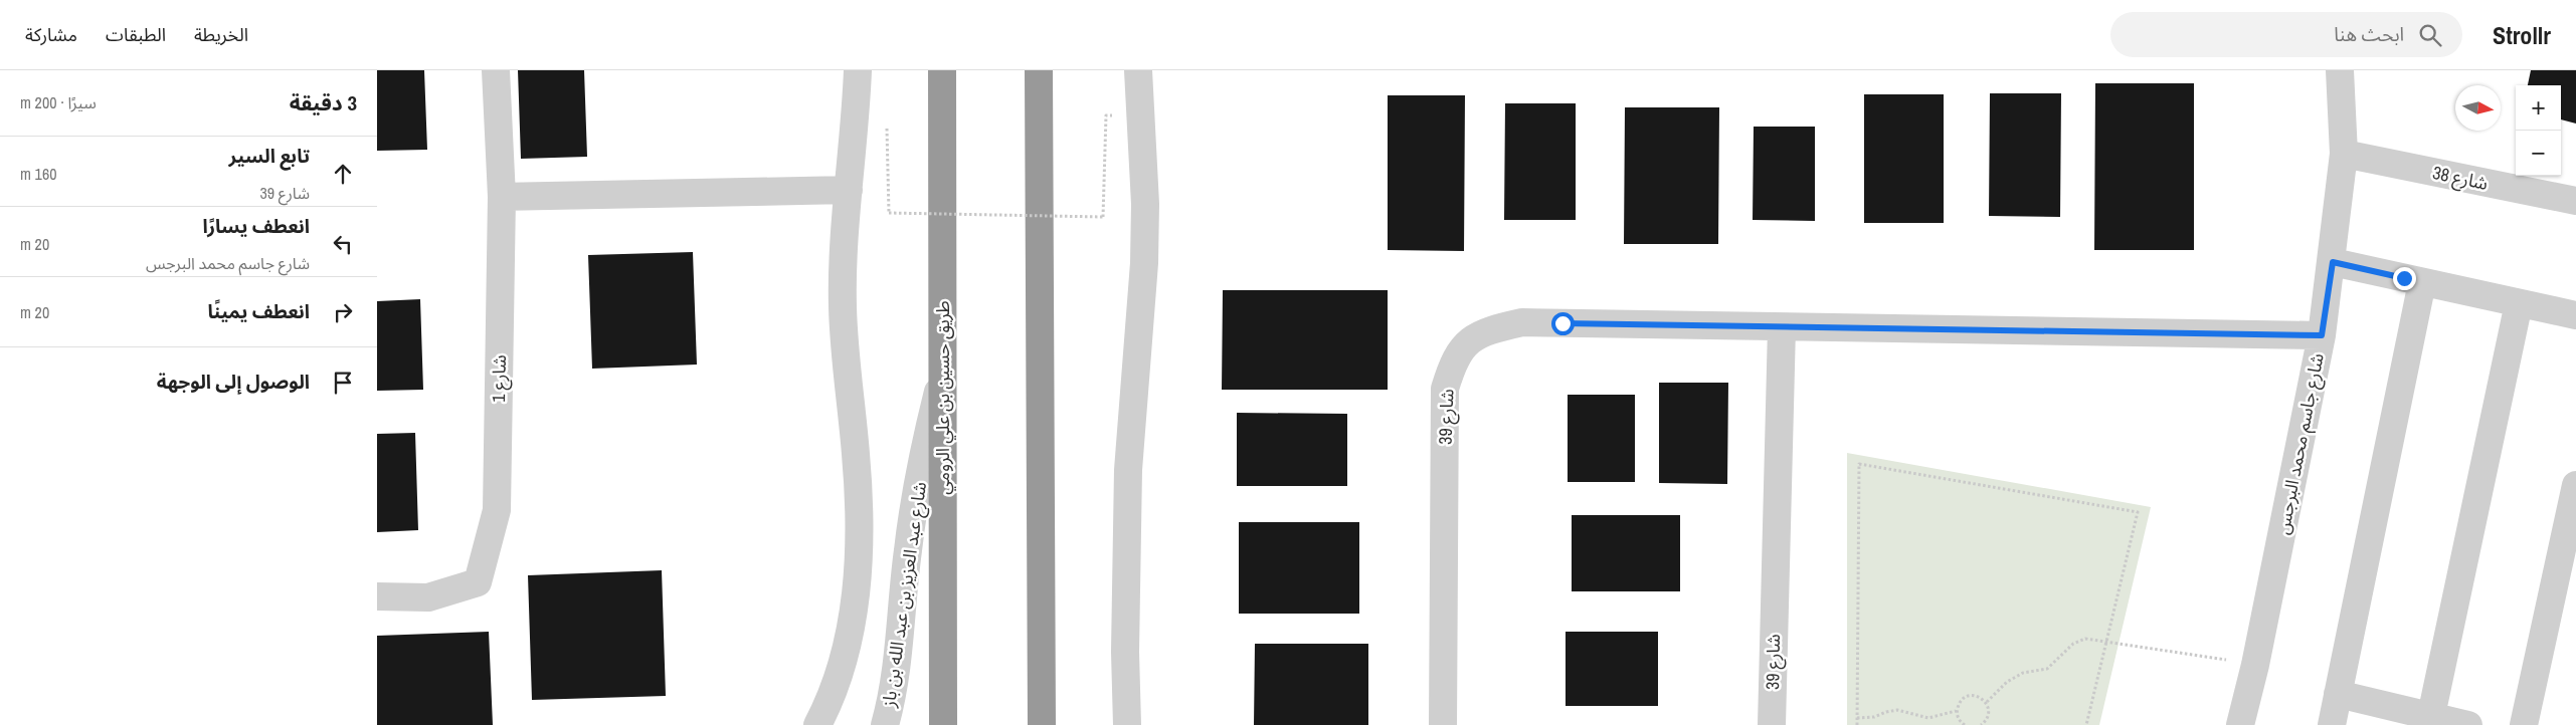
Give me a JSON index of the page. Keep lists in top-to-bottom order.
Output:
{
  "streets": {
    "highway": ["طريق حسين بن علي الرومي"],
    "street": [
      "شارع 38",
      "شارع 1",
      "شارع 39",
      "شارع جاسم محمد البرجس",
      "شارع عبد العزيز بن عبد الله بن باز"
    ]
  },
  "crossings": [
    ["شارع 38", "شارع جاسم محمد البرجس"],
    ["طريق حسين بن علي الرومي", "شارع عبد العزيز بن عبد الله بن باز"],
    ["شارع 39", "شارع جاسم محمد البرجس"]
  ],
  "north": "right",
  "page": {
    "header": "Strollr",
    "search": "ابحث هنا",
    "nav": ["الخريطة", "الطبقات", "مشاركة"],
    "heading": ["3 دقيقة", "سيرًا · 200 m"],
    "map_buttons": ["+", "−"],
    "list": [
      ["تابع السير", "شارع 39", "160 m"],
      ["انعطف يسارًا", "شارع جاسم محمد البرجس", "20 m"],
      ["انعطف يمينًا", "20 m"],
      "الوصول إلى الوجهة"
    ]
  }
}
